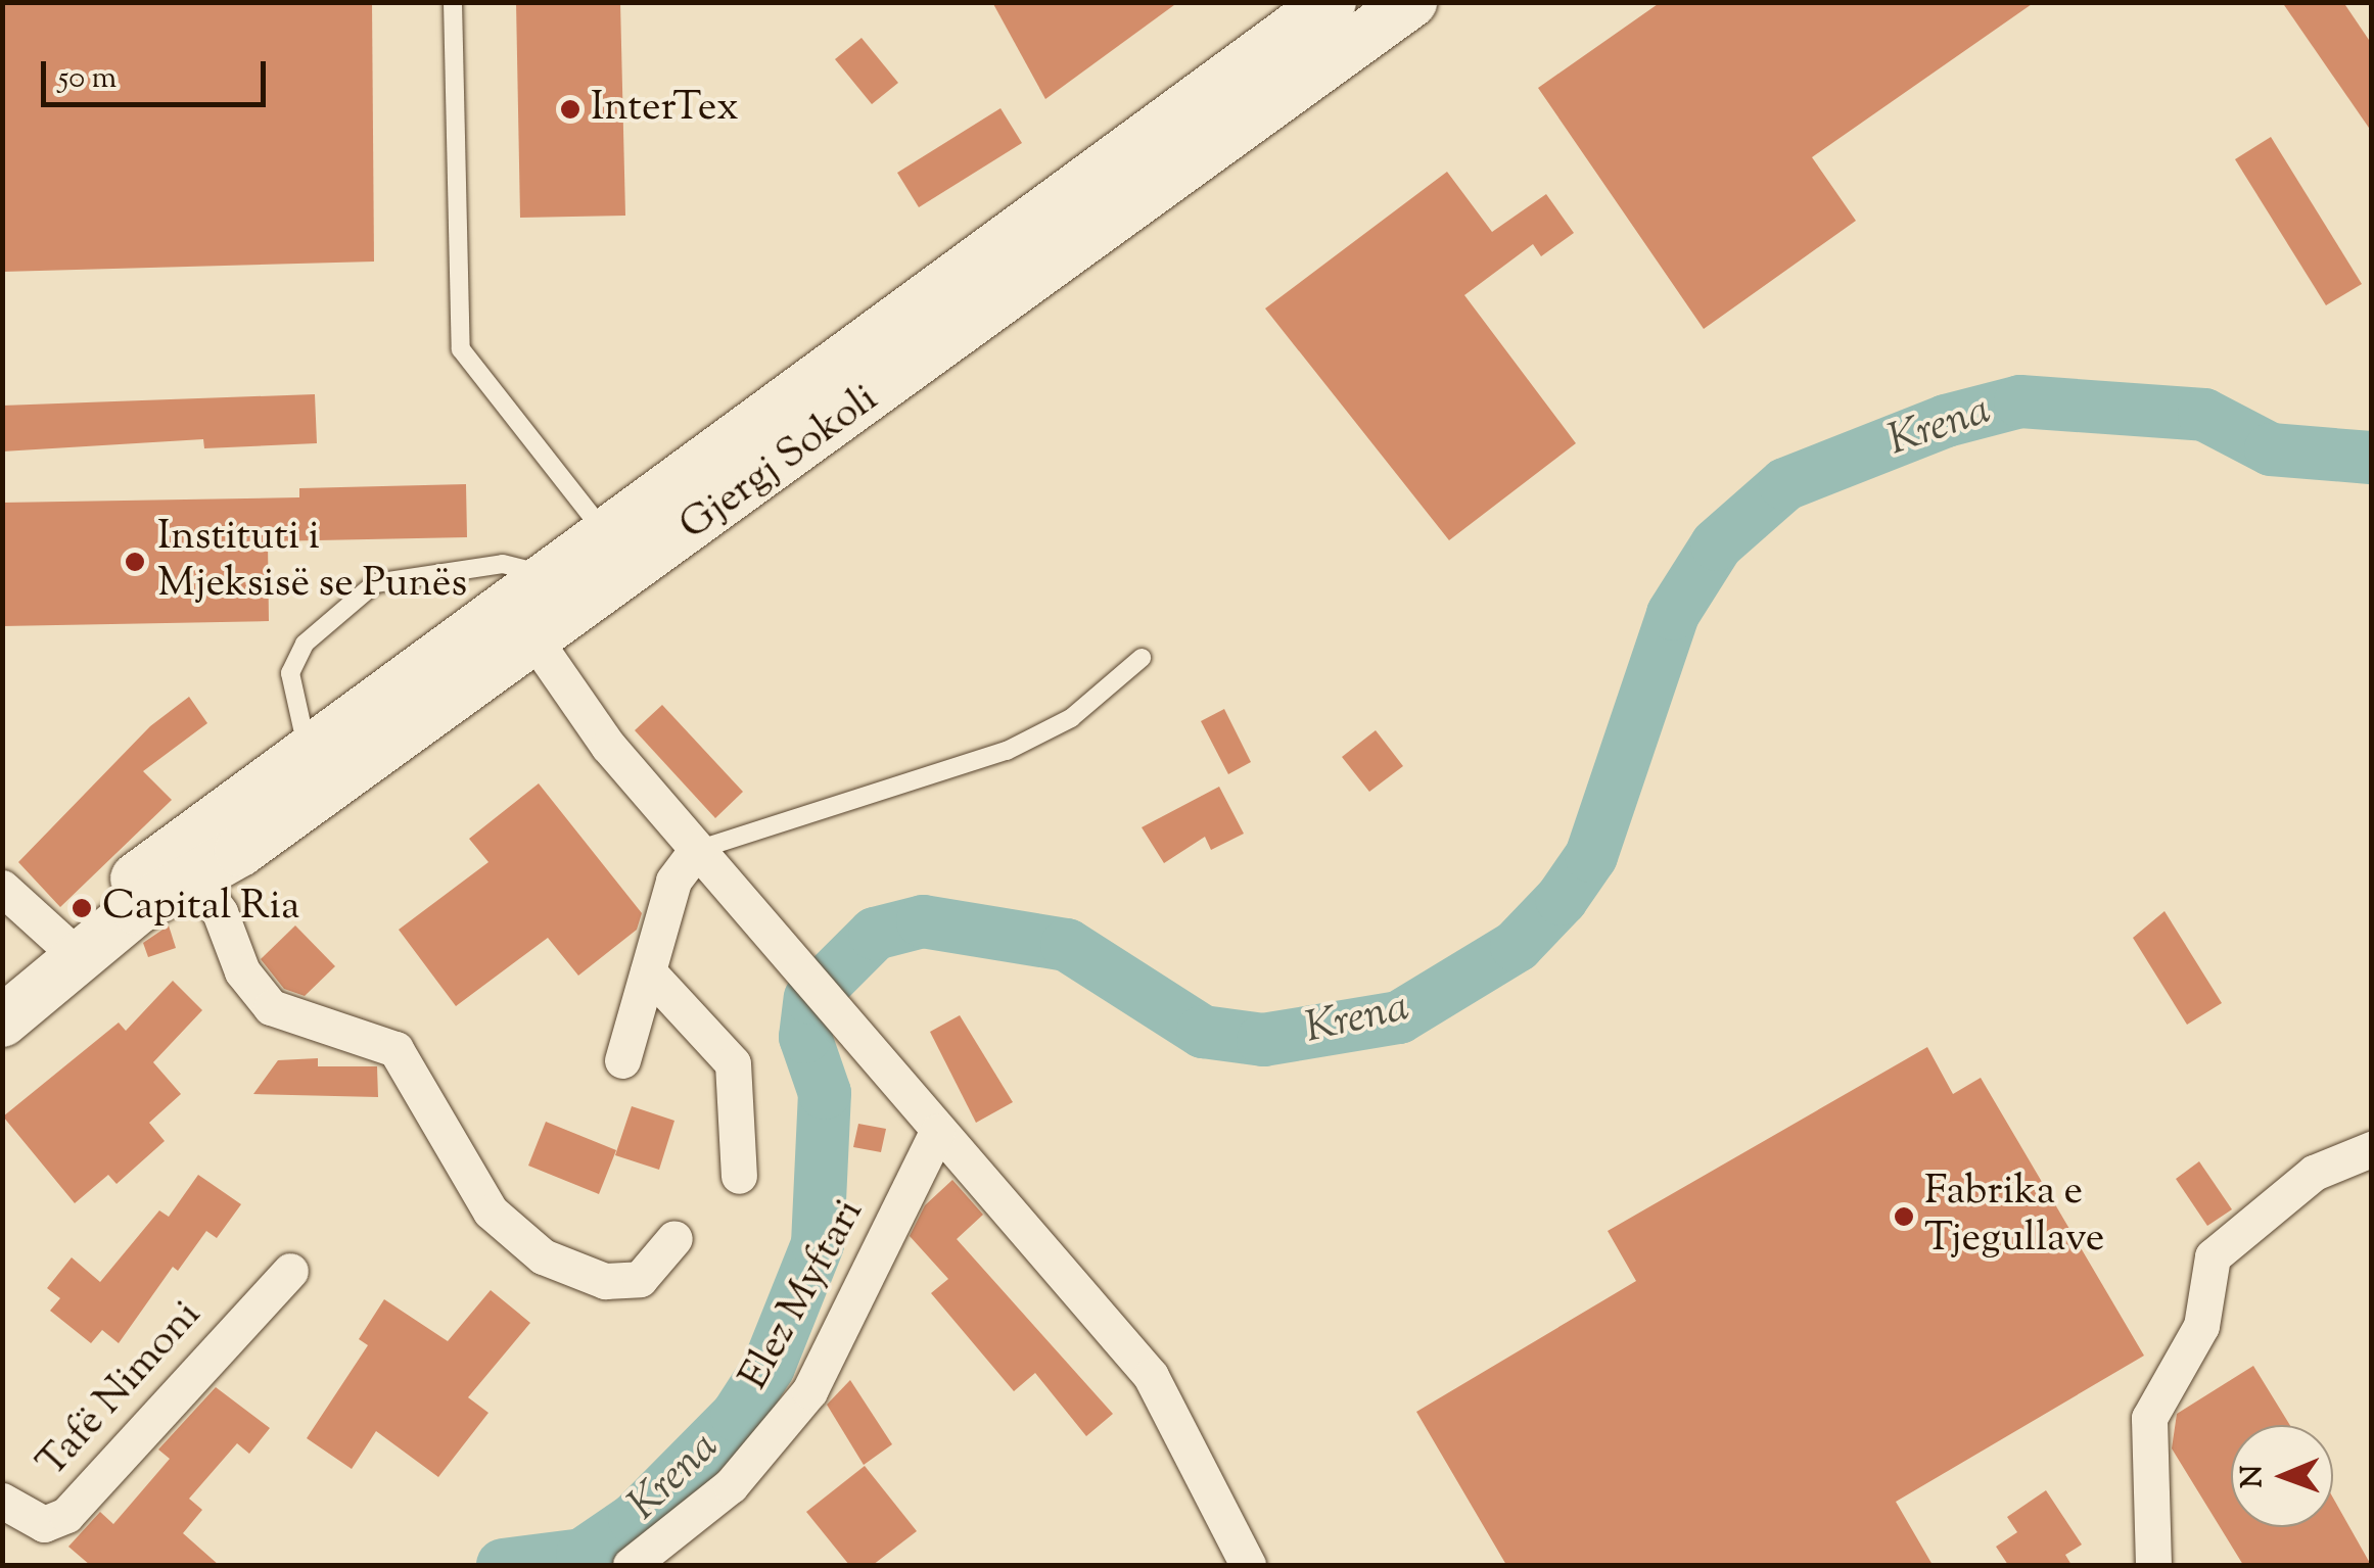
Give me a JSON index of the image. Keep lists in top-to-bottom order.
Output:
{
  "streets": {
    "main road": ["Gjergj Sokoli"],
    "street": ["Elez Myftari", "Tafë Nimoni"]
  },
  "water": ["Krena"],
  "places": [
    "InterTex",
    "Instituti i Mjeksisë se Punës",
    "Capital Ria",
    "Fabrika e Tjegullave"
  ],
  "scale_bar": "50 m",
  "north": "left"
}
